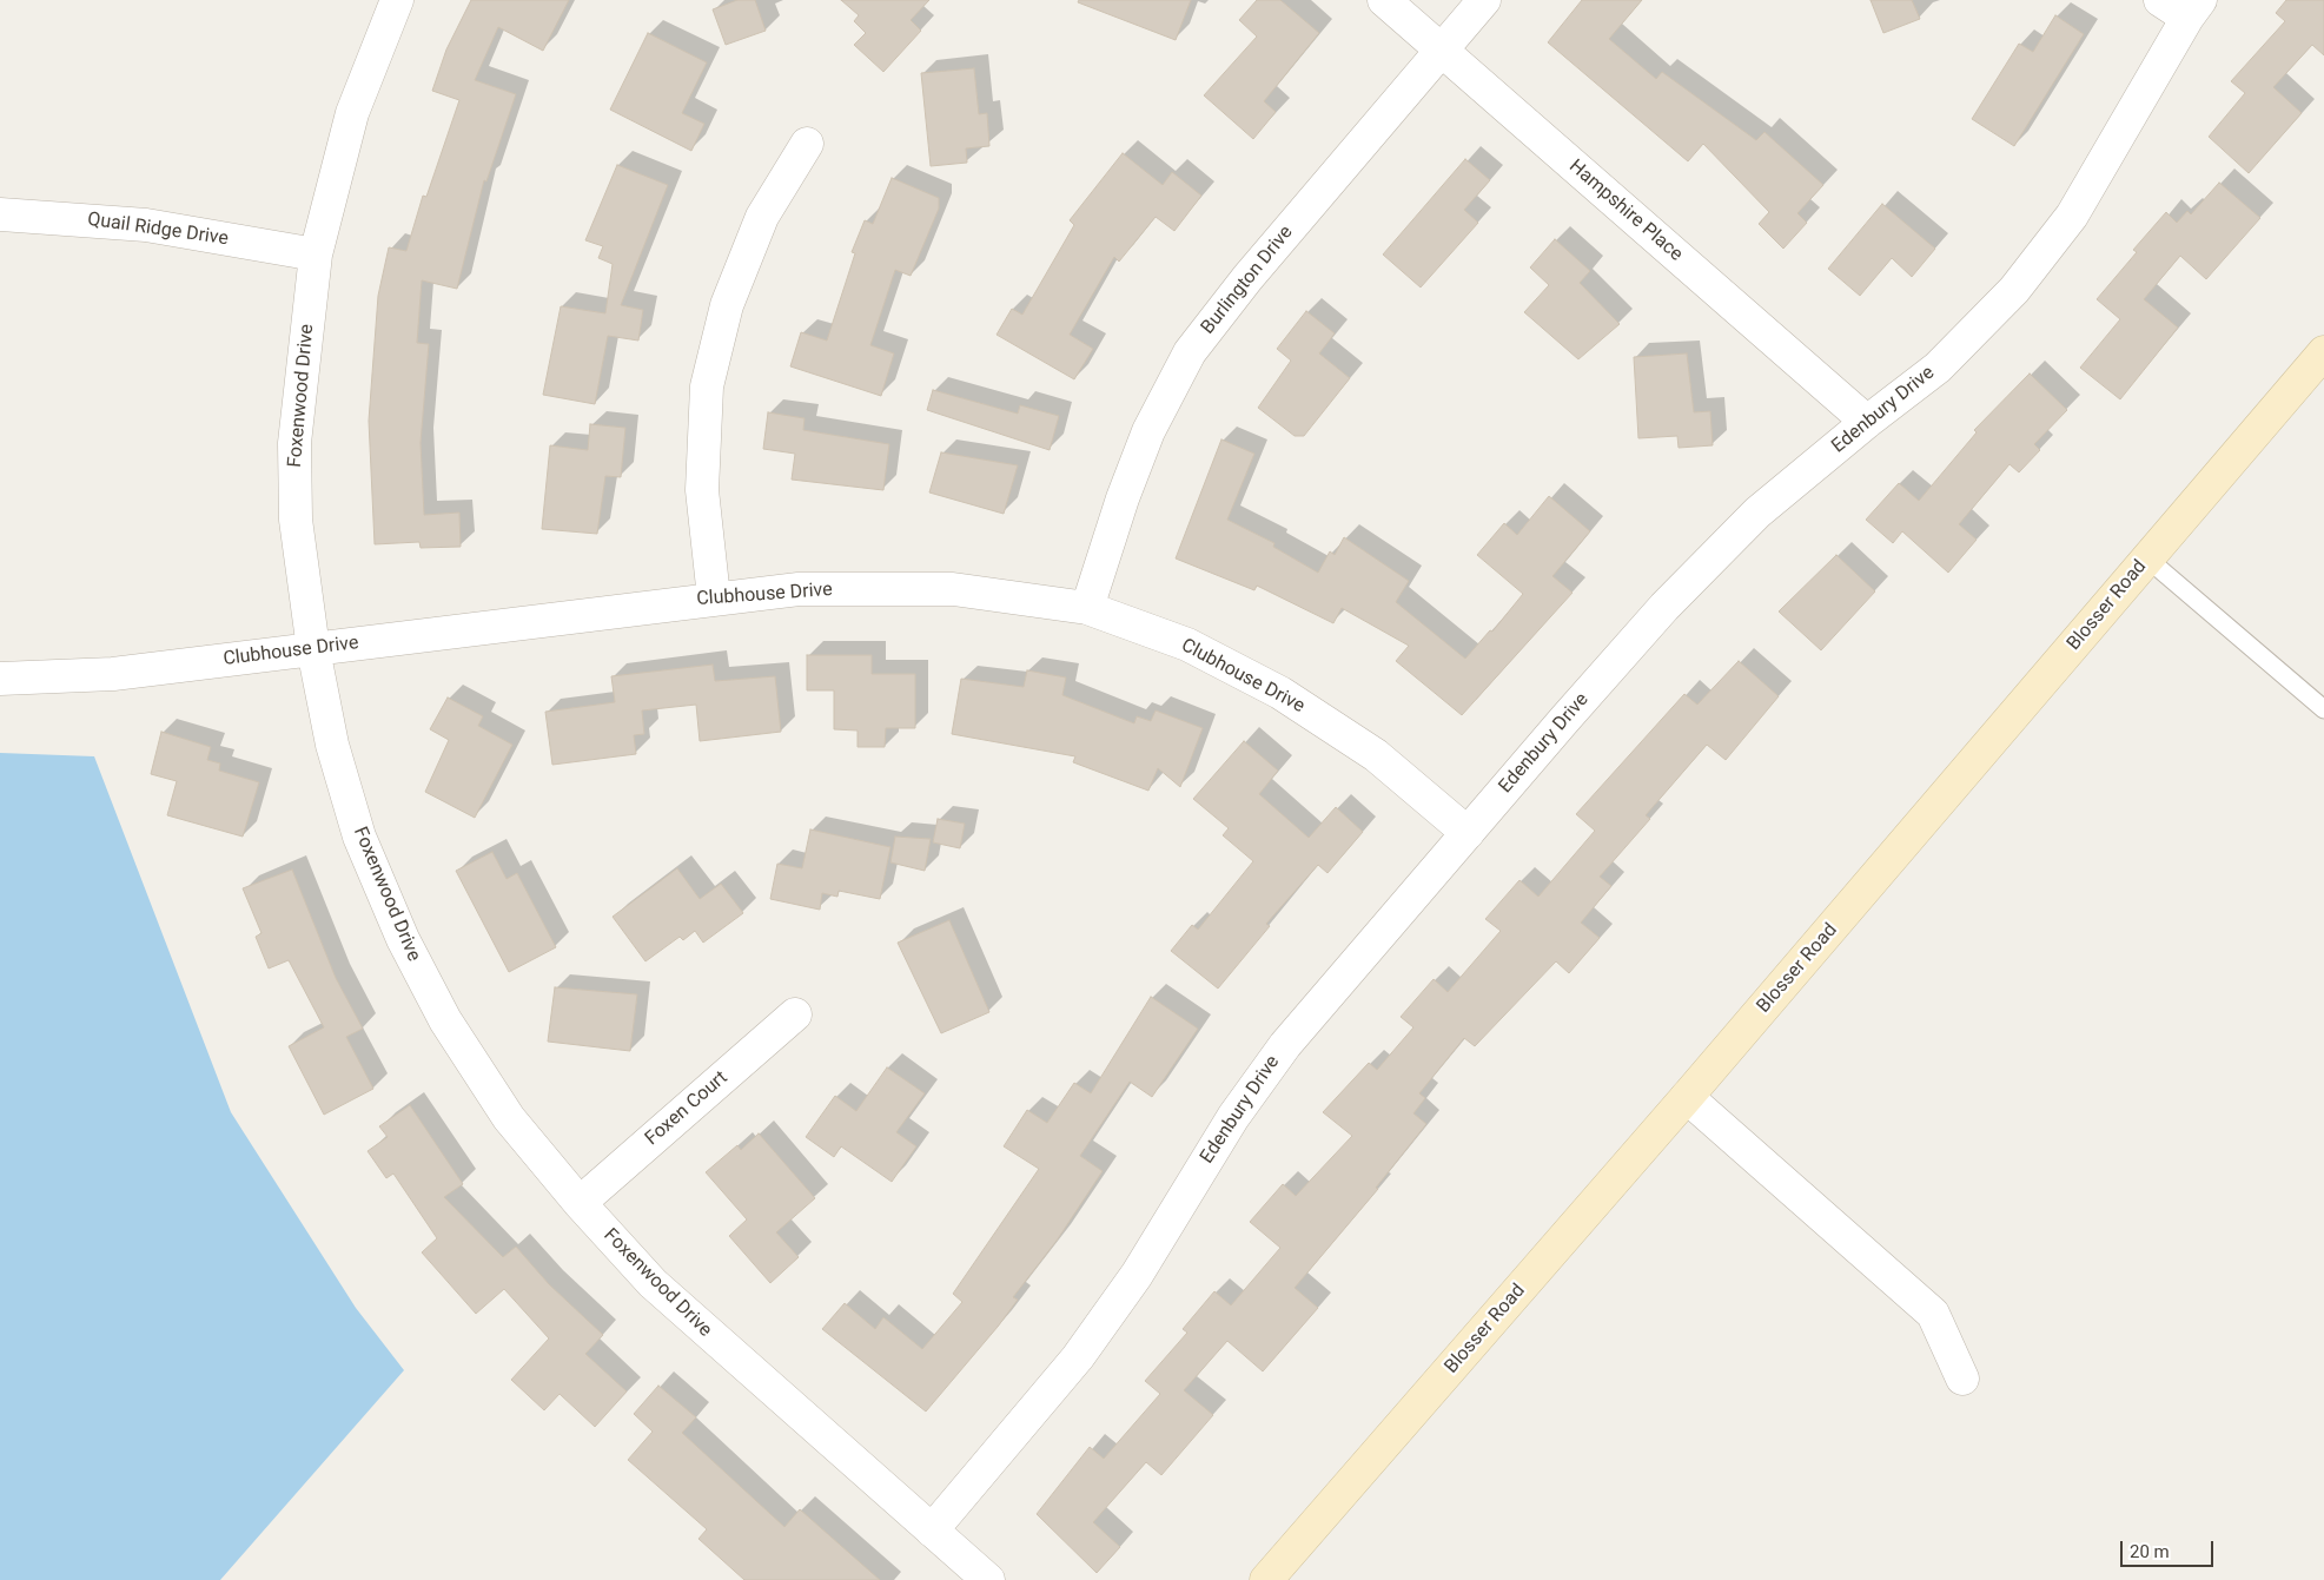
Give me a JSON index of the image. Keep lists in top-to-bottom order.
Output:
{
  "streets": {
    "street": [
      "Hampshire Place",
      "Quail Ridge Drive",
      "Burlington Drive",
      "Foxenwood Drive",
      "Edenbury Drive",
      "Clubhouse Drive",
      "Blosser Road",
      "Foxen Court"
    ]
  },
  "crossings": [
    ["Hampshire Place", "Burlington Drive"],
    ["Hampshire Place", "Edenbury Drive"],
    ["Quail Ridge Drive", "Foxenwood Drive"],
    ["Burlington Drive", "Clubhouse Drive"],
    ["Foxenwood Drive", "Edenbury Drive"],
    ["Foxenwood Drive", "Clubhouse Drive"],
    ["Foxenwood Drive", "Foxen Court"],
    ["Edenbury Drive", "Clubhouse Drive"]
  ],
  "scale_bar": "20 m"
}
